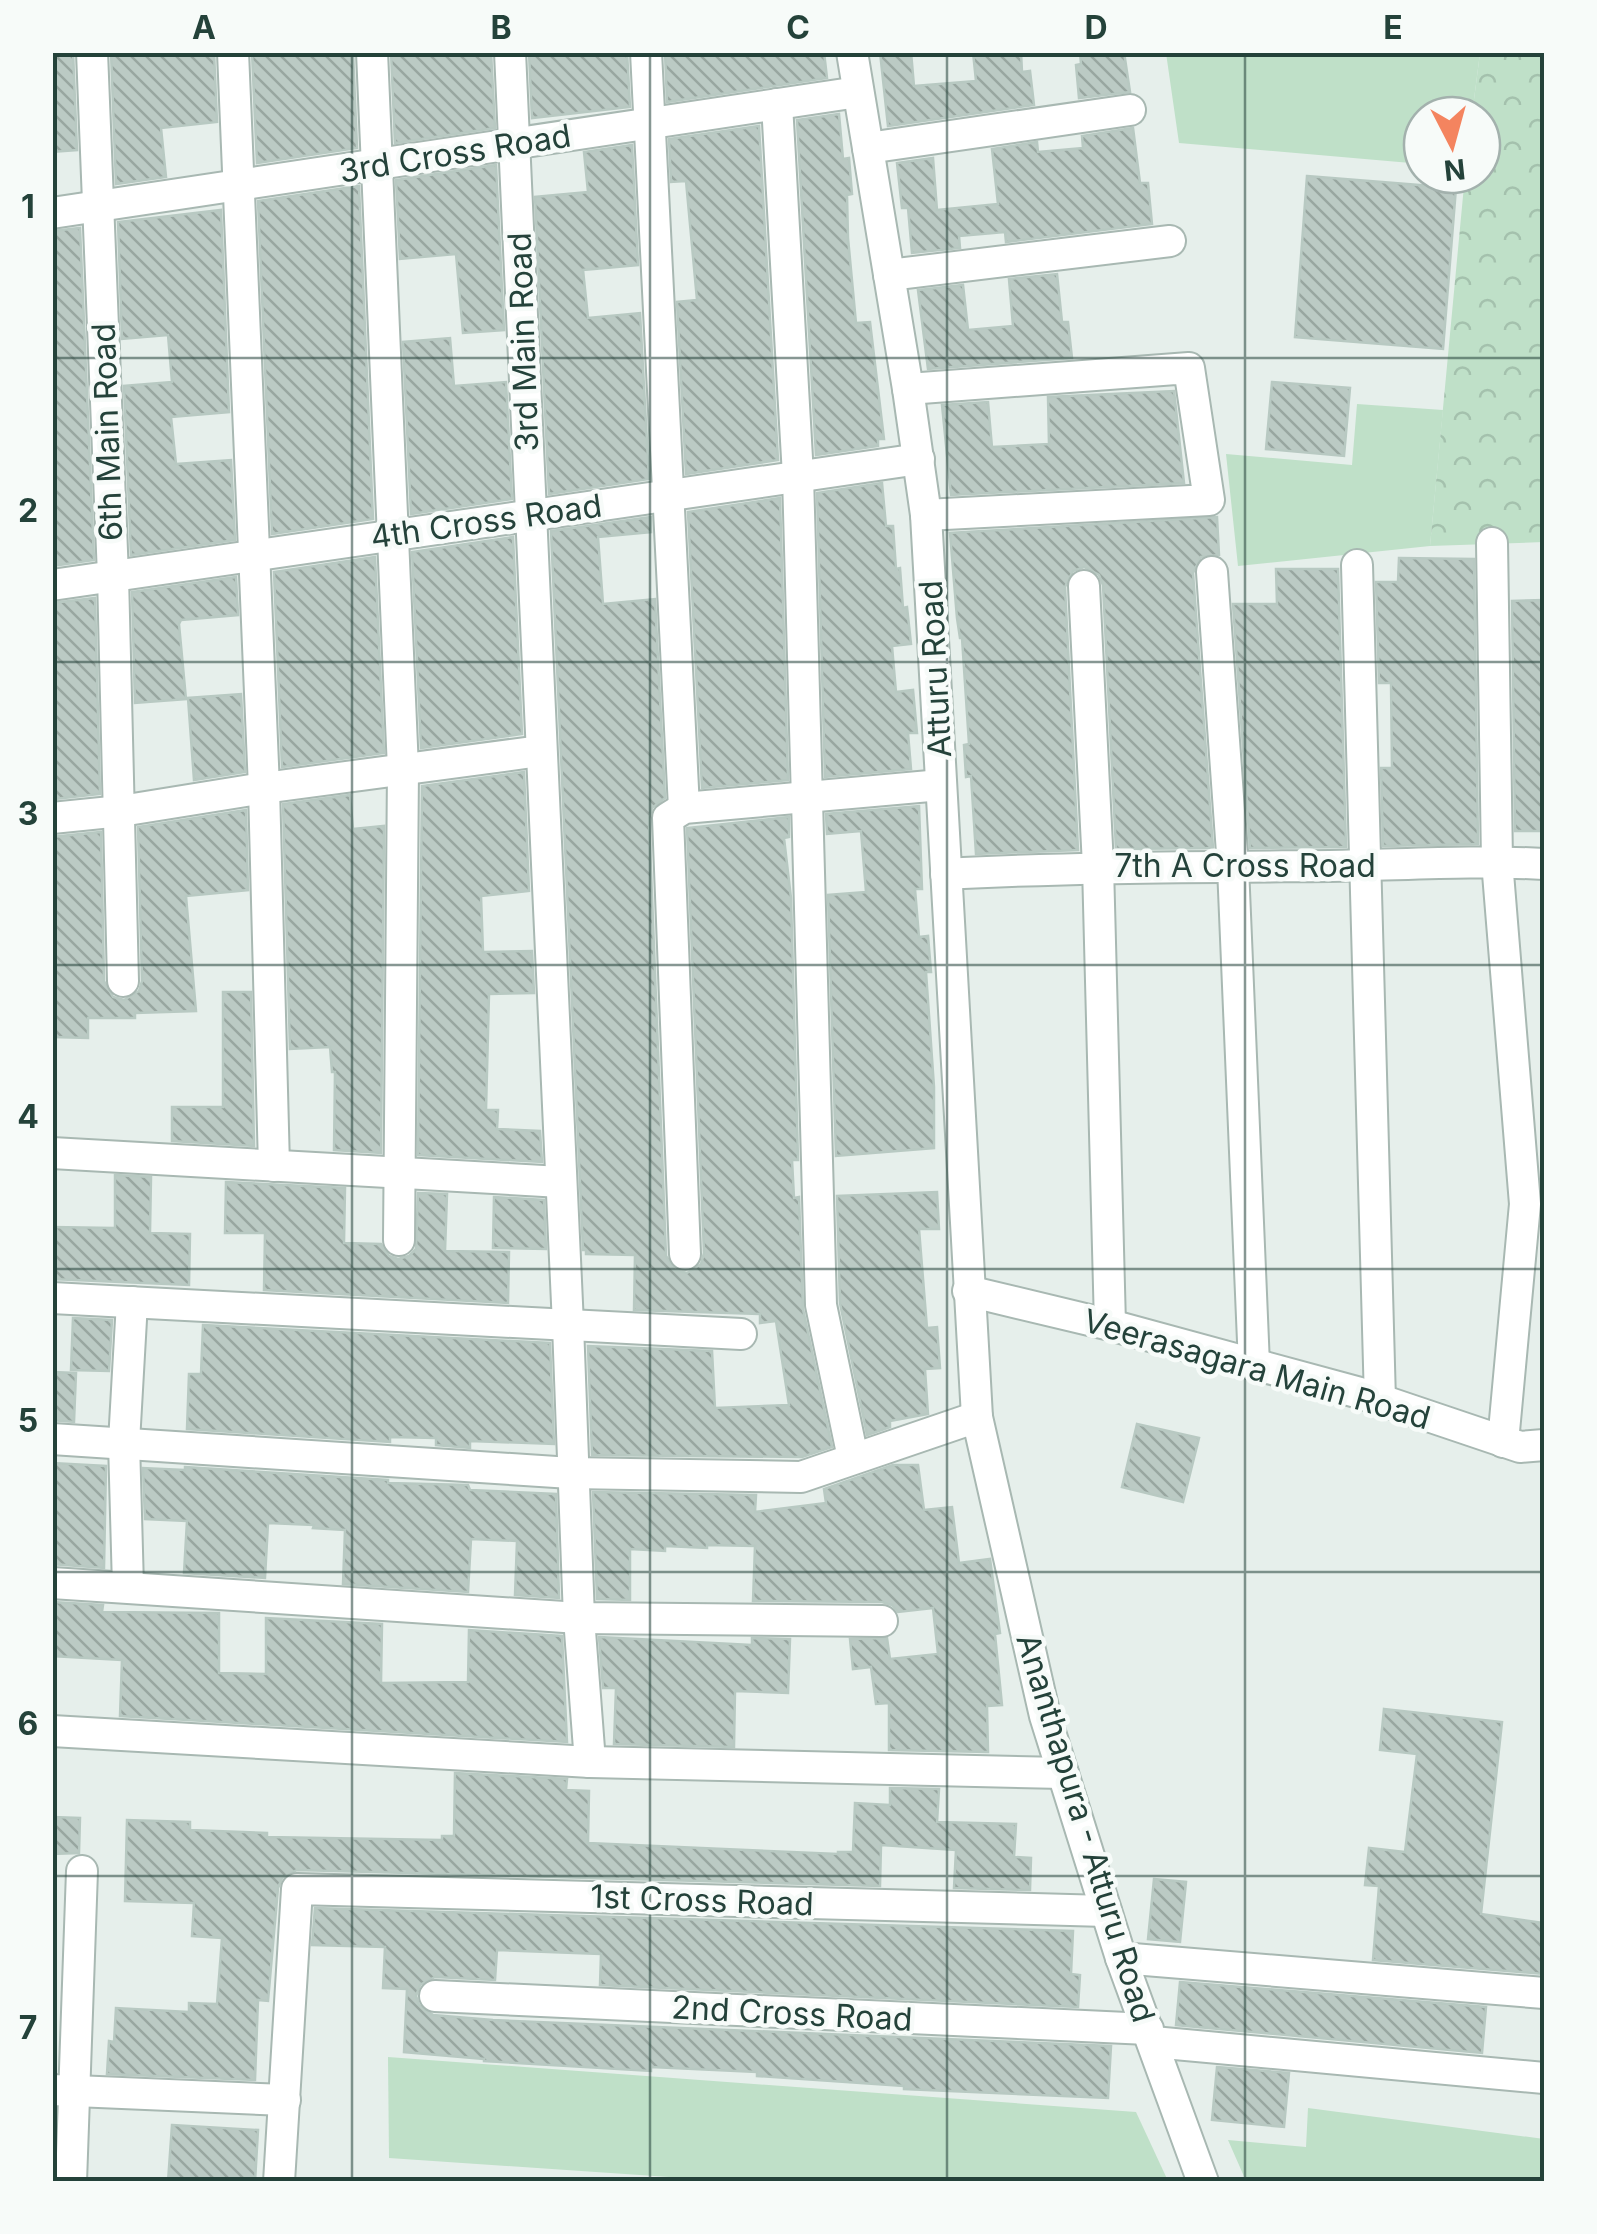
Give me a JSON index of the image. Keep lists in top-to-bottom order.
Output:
{
  "streets": {
    "street": [
      "3rd Cross Road",
      "3rd Main Road",
      "6th Main Road",
      "4th Cross Road",
      "Atturu Road",
      "7th A Cross Road",
      "Veerasagara Main Road",
      "Ananthapura - Atturu Road",
      "1st Cross Road",
      "2nd Cross Road"
    ]
  },
  "crossings": [
    ["3rd Cross Road", "3rd Main Road"],
    ["3rd Cross Road", "6th Main Road"],
    ["3rd Cross Road", "Atturu Road"],
    ["3rd Main Road", "4th Cross Road"],
    ["6th Main Road", "4th Cross Road"],
    ["4th Cross Road", "Atturu Road"],
    ["Atturu Road", "7th A Cross Road"],
    ["Atturu Road", "Veerasagara Main Road"],
    ["Atturu Road", "Ananthapura - Atturu Road"],
    ["Veerasagara Main Road", "Ananthapura - Atturu Road"],
    ["Ananthapura - Atturu Road", "1st Cross Road"],
    ["Ananthapura - Atturu Road", "2nd Cross Road"]
  ],
  "north": "bottom",
  "grid": {
    "columns": [
      "A",
      "B",
      "C",
      "D",
      "E"
    ],
    "rows": [
      "1",
      "2",
      "3",
      "4",
      "5",
      "6",
      "7"
    ]
  }
}
